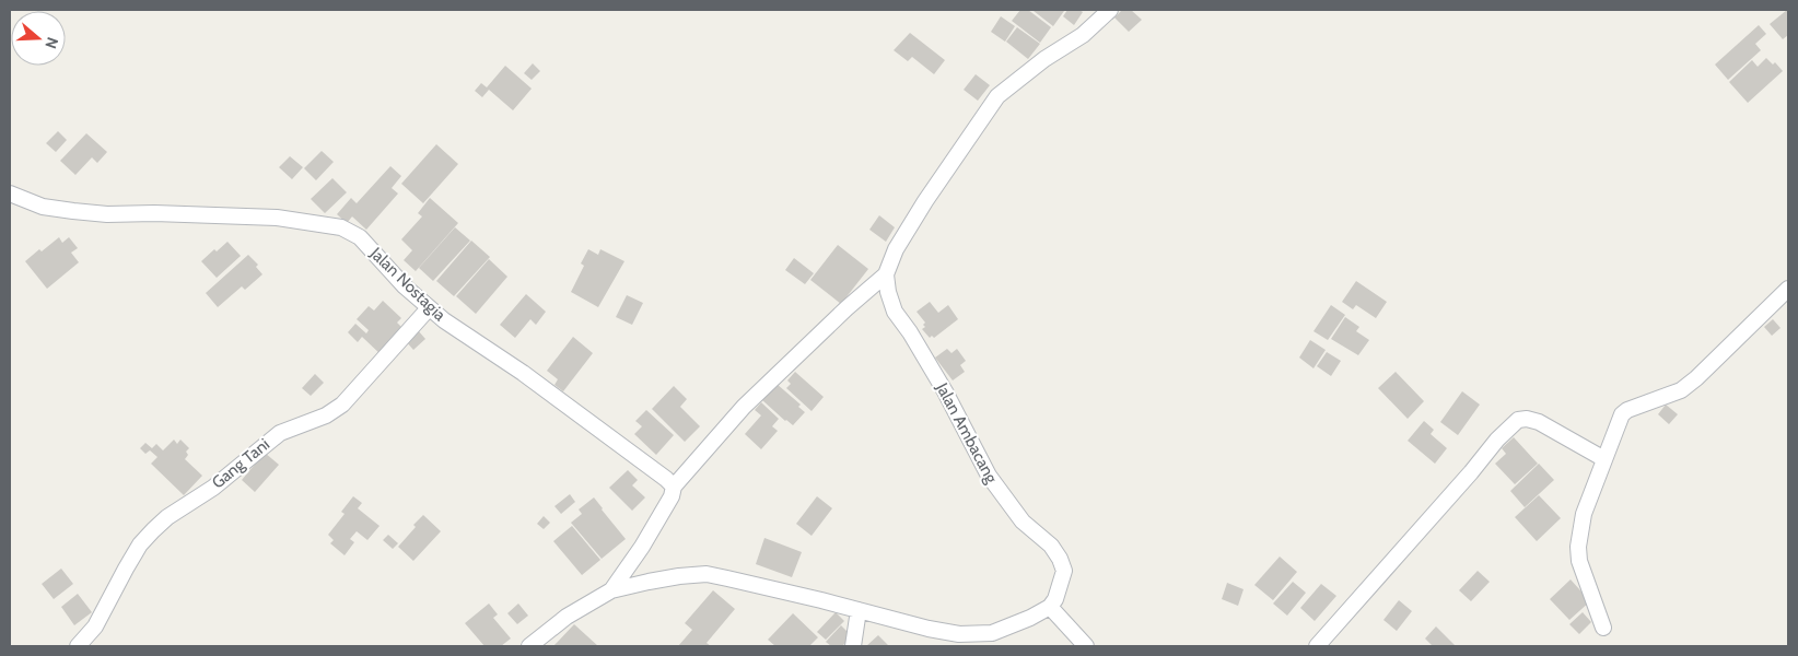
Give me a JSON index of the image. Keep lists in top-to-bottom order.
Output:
{
  "streets": {
    "street": ["Jalan Nostagia", "Jalan Ambacang", "Gang Tani"]
  },
  "crossings": [
    ["Jalan Nostagia", "Gang Tani"]
  ],
  "north": "right"
}
